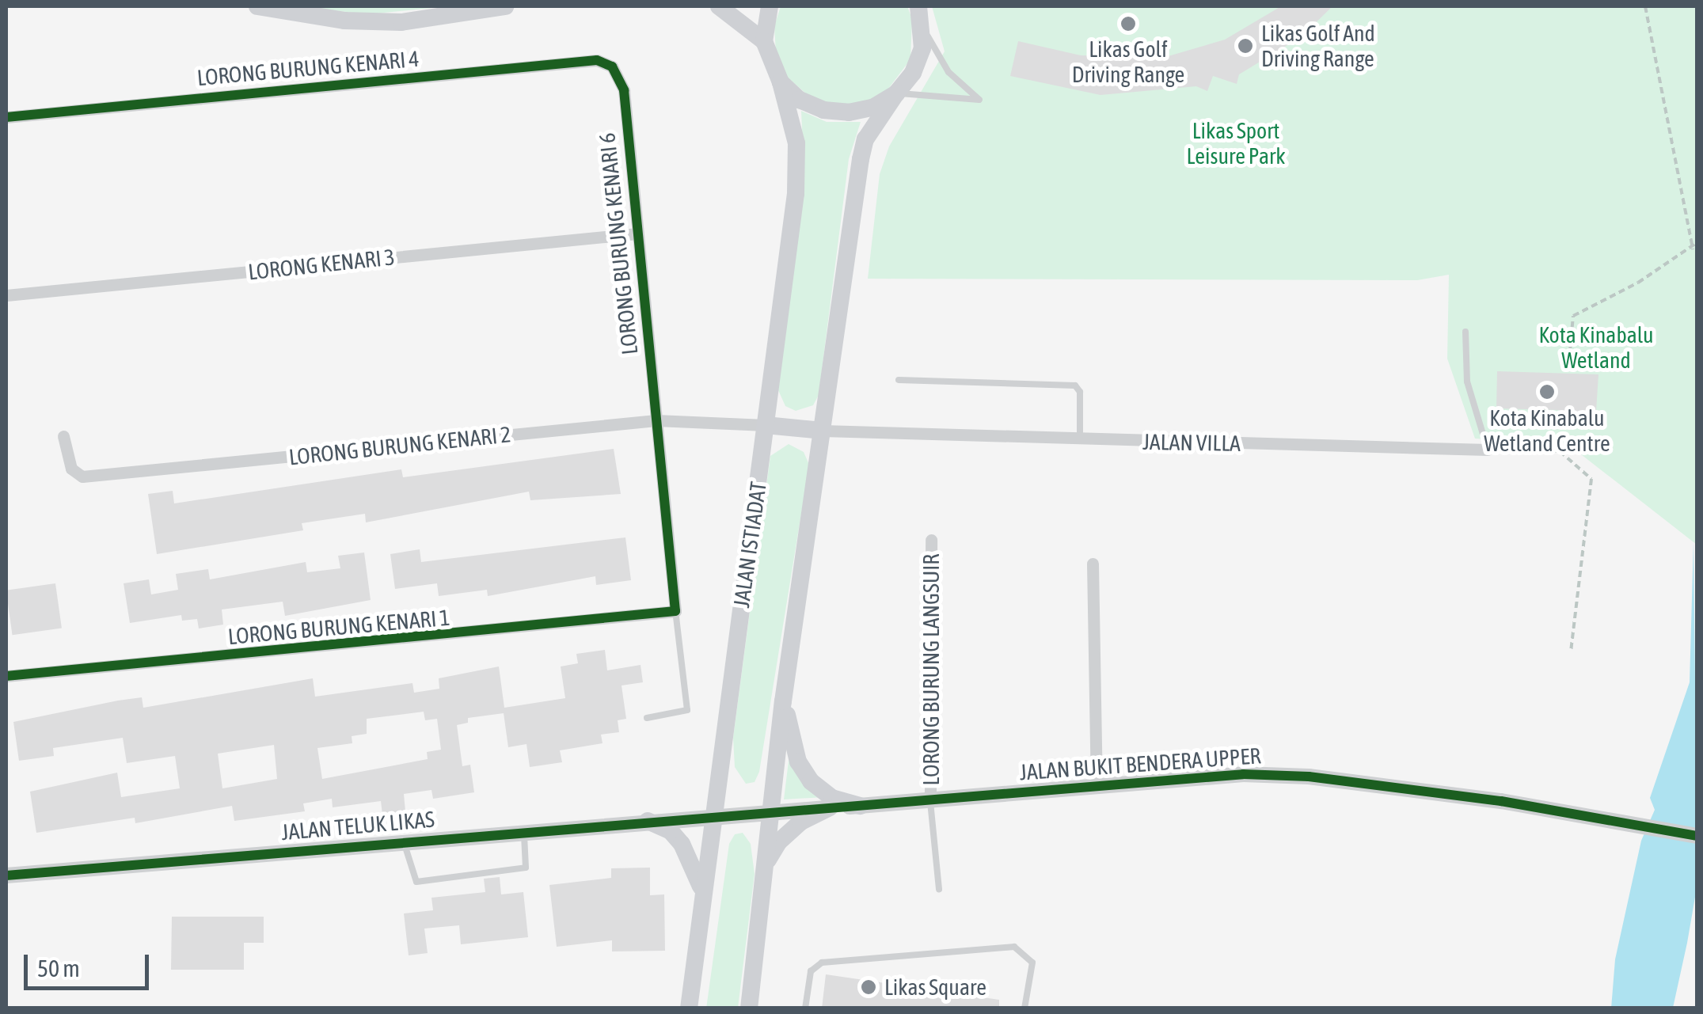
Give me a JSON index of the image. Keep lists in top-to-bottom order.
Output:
{
  "streets": {
    "main road": ["JALAN ISTIADAT"],
    "street": [
      "LORONG BURUNG KENARI 4",
      "LORONG BURUNG KENARI 6",
      "LORONG KENARI 3",
      "JALAN VILLA",
      "LORONG BURUNG KENARI 2",
      "LORONG BURUNG KENARI 1",
      "LORONG BURUNG LANGSUIR",
      "JALAN BUKIT BENDERA UPPER",
      "JALAN TELUK LIKAS"
    ]
  },
  "crossings": [
    ["LORONG BURUNG KENARI 4", "LORONG BURUNG KENARI 6"],
    ["LORONG BURUNG KENARI 6", "LORONG KENARI 3"],
    ["LORONG BURUNG KENARI 6", "LORONG BURUNG KENARI 2"],
    ["LORONG BURUNG KENARI 6", "LORONG BURUNG KENARI 1"],
    ["LORONG BURUNG KENARI 2", "JALAN ISTIADAT"],
    ["JALAN ISTIADAT", "JALAN BUKIT BENDERA UPPER"],
    ["JALAN ISTIADAT", "JALAN TELUK LIKAS"],
    ["LORONG BURUNG LANGSUIR", "JALAN BUKIT BENDERA UPPER"],
    ["JALAN BUKIT BENDERA UPPER", "JALAN TELUK LIKAS"]
  ],
  "parks": ["Likas Sport Leisure Park", "Kota Kinabalu Wetland"],
  "places": [
    "Likas Golf Driving Range",
    "Likas Golf And Driving Range",
    "Kota Kinabalu Wetland Centre",
    "Likas Square"
  ],
  "scale_bar": "50 m"
}
